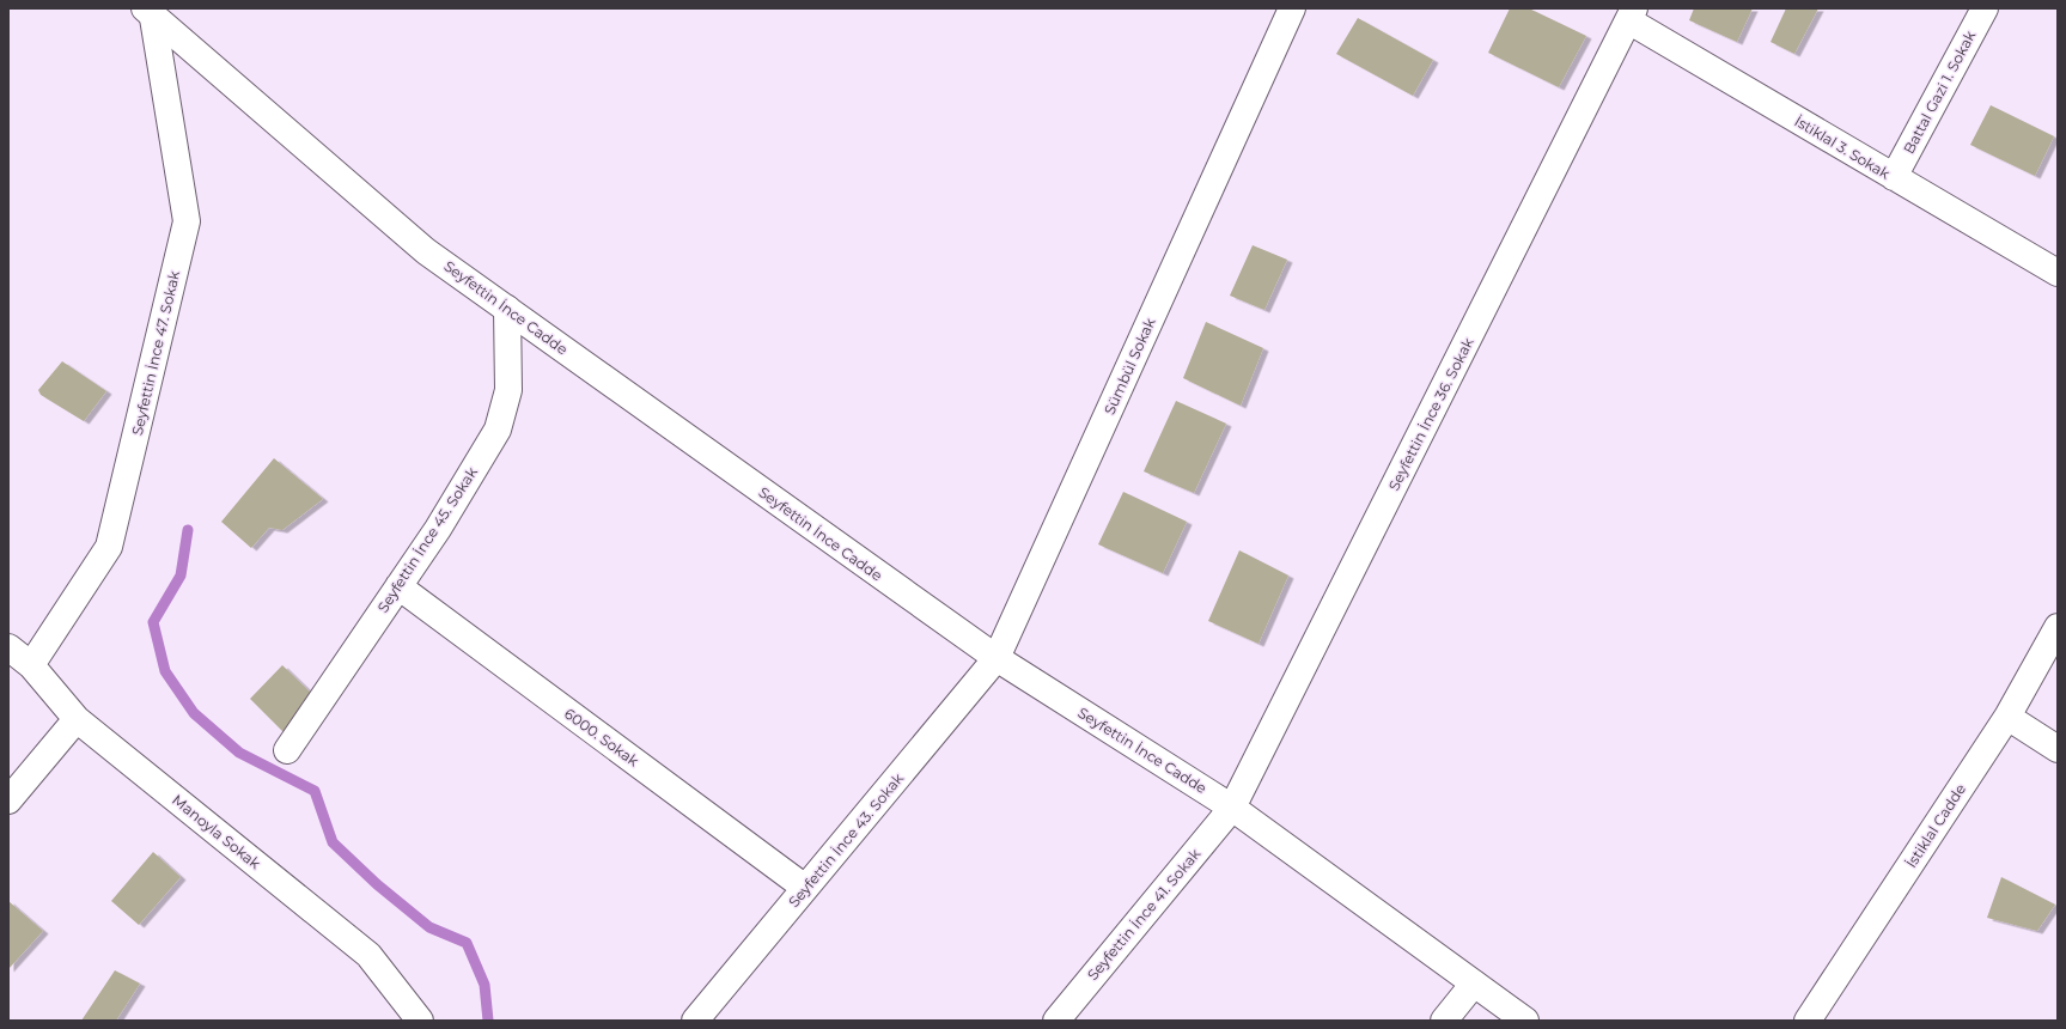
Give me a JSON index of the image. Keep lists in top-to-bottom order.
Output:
{
  "streets": {
    "street": [
      "Battal Gazi 1. Sokak",
      "İstiklal 3. Sokak",
      "Seyfettin İnce Cadde",
      "Seyfettin İnce 47. Sokak",
      "Sümbül Sokak",
      "Seyfettin İnce 36. Sokak",
      "Seyfettin İnce 45. Sokak",
      "6000. Sokak",
      "İstiklal Cadde",
      "Manoyla Sokak",
      "Seyfettin İnce 43. Sokak",
      "Seyfettin İnce 41. Sokak"
    ]
  },
  "crossings": [
    ["Battal Gazi 1. Sokak", "İstiklal 3. Sokak"],
    ["İstiklal 3. Sokak", "Seyfettin İnce 36. Sokak"],
    ["Seyfettin İnce Cadde", "Seyfettin İnce 47. Sokak"],
    ["Seyfettin İnce Cadde", "Sümbül Sokak"],
    ["Seyfettin İnce Cadde", "Seyfettin İnce 36. Sokak"],
    ["Seyfettin İnce Cadde", "Seyfettin İnce 45. Sokak"],
    ["Seyfettin İnce Cadde", "Seyfettin İnce 43. Sokak"],
    ["Seyfettin İnce Cadde", "Seyfettin İnce 41. Sokak"],
    ["Seyfettin İnce 47. Sokak", "Manoyla Sokak"],
    ["Sümbül Sokak", "Seyfettin İnce 43. Sokak"],
    ["Seyfettin İnce 36. Sokak", "Seyfettin İnce 41. Sokak"],
    ["Seyfettin İnce 45. Sokak", "6000. Sokak"],
    ["6000. Sokak", "Seyfettin İnce 43. Sokak"]
  ]
}
